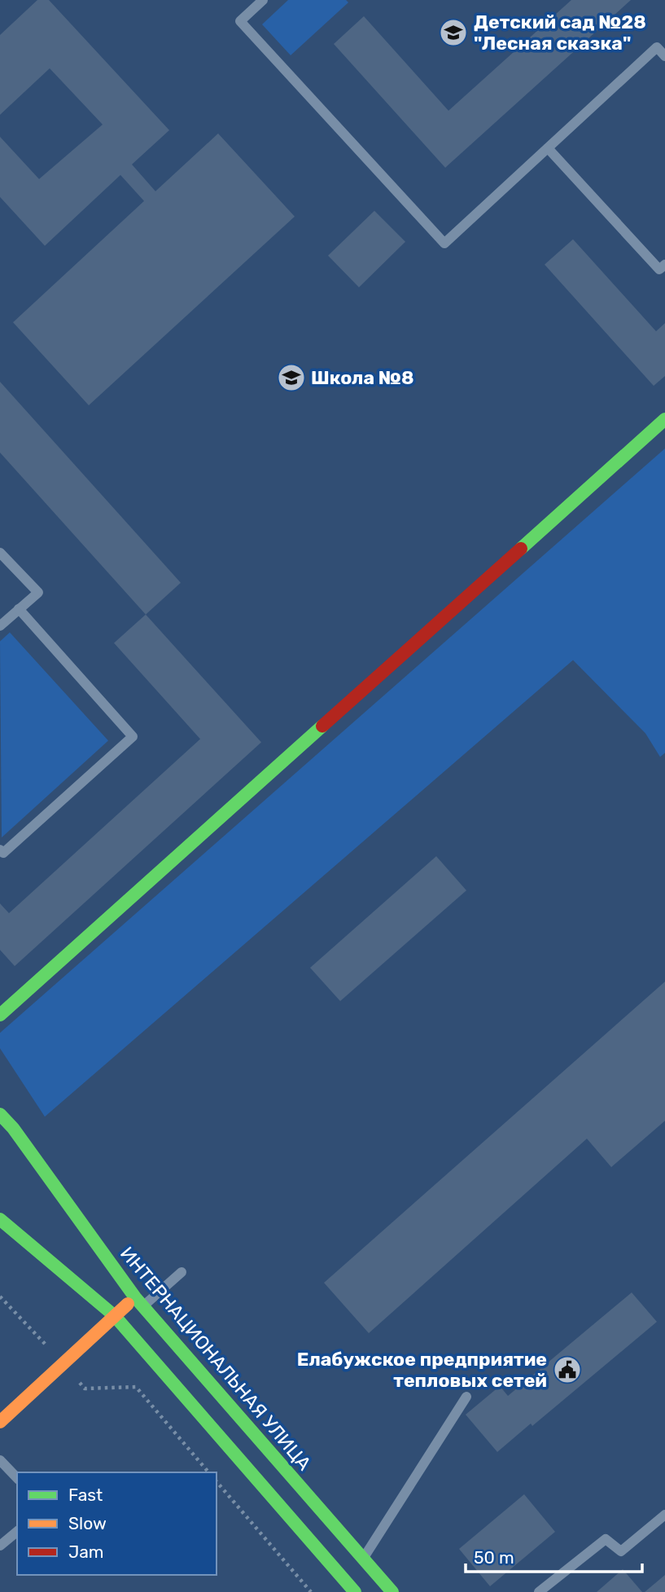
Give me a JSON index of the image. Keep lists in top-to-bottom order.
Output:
{
  "streets": {
    "street": ["ИНТЕРНАЦИОНАЛЬНАЯ УЛИЦА"]
  },
  "places": {
    "school or university": ["Детский сад №28 \"Лесная сказка\"", "Школа №8"],
    "public building": ["Елабужское предприятие тепловых сетей"]
  },
  "legend": ["Fast", "Slow", "Jam"],
  "scale_bar": "50 m"
}
